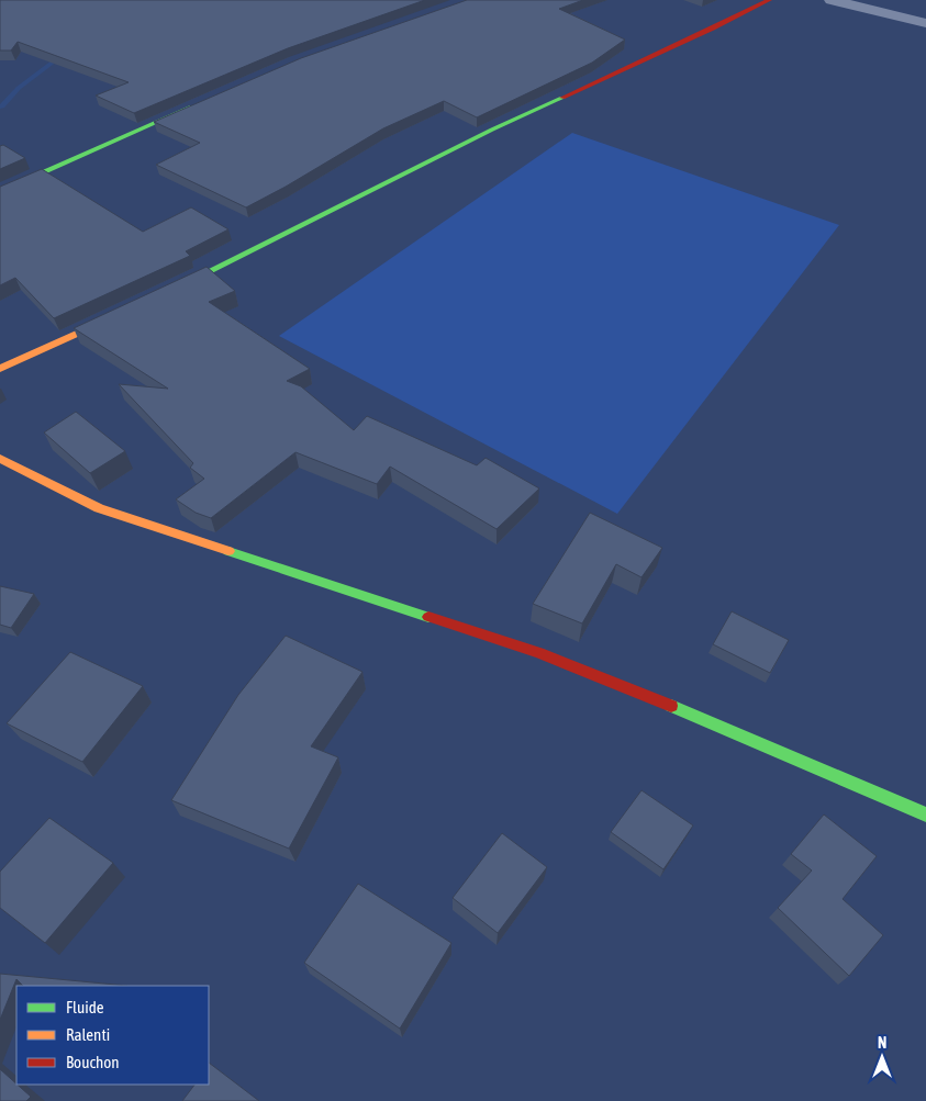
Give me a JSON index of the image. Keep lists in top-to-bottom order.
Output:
{
  "legend": ["Fluide", "Ralenti", "Bouchon"],
  "north": "top"
}
